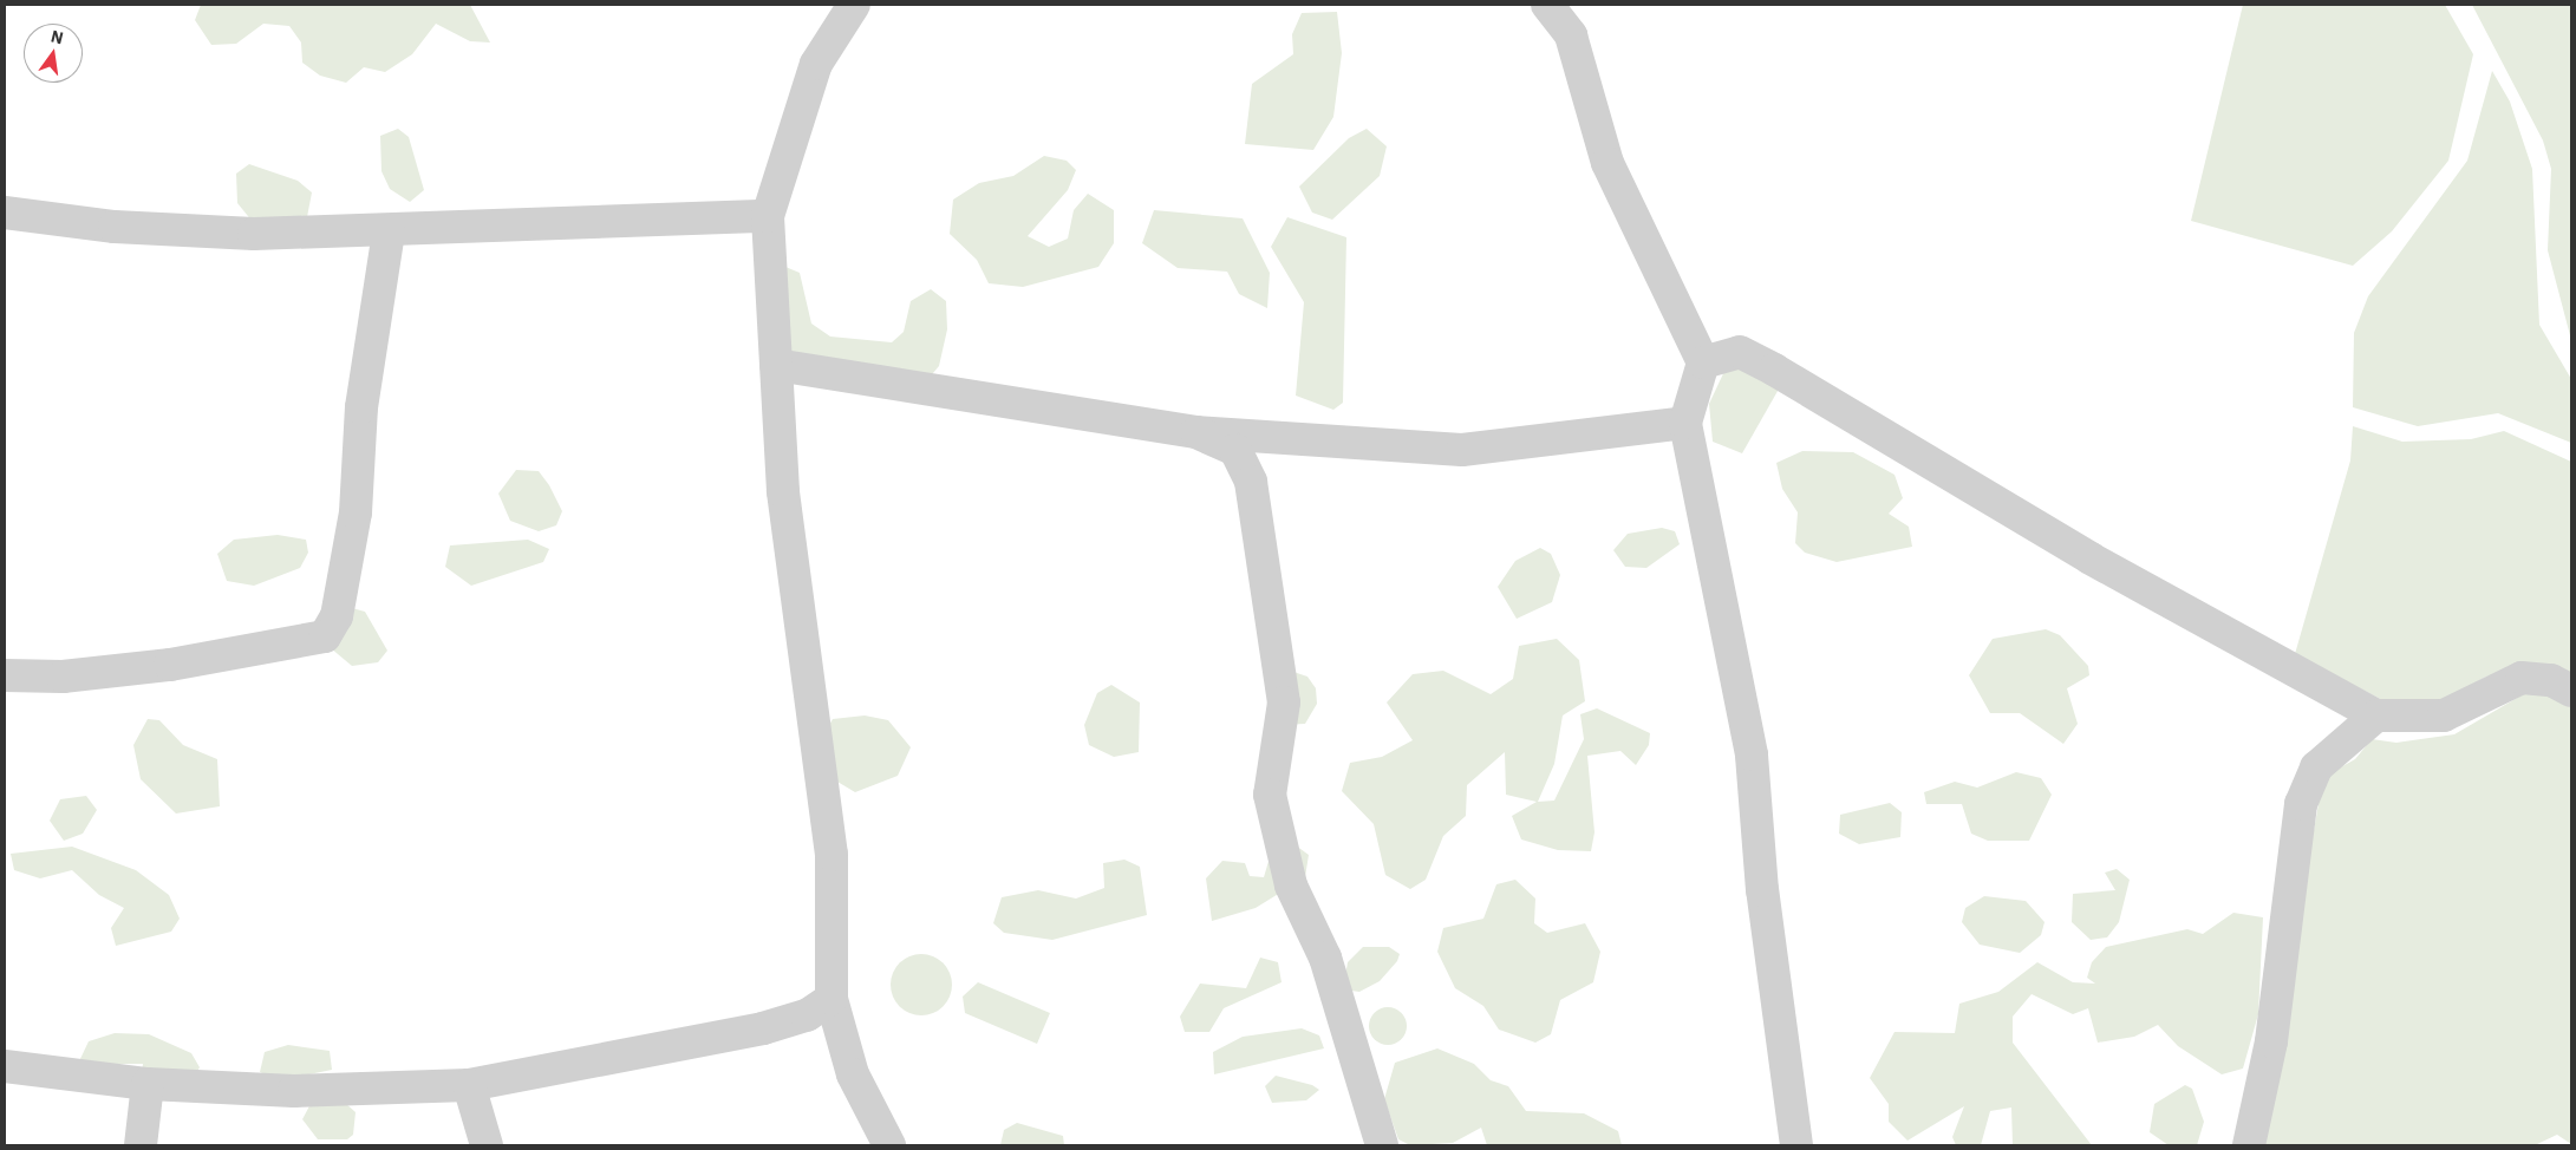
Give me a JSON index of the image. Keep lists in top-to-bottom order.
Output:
{
  "north": "top"
}
